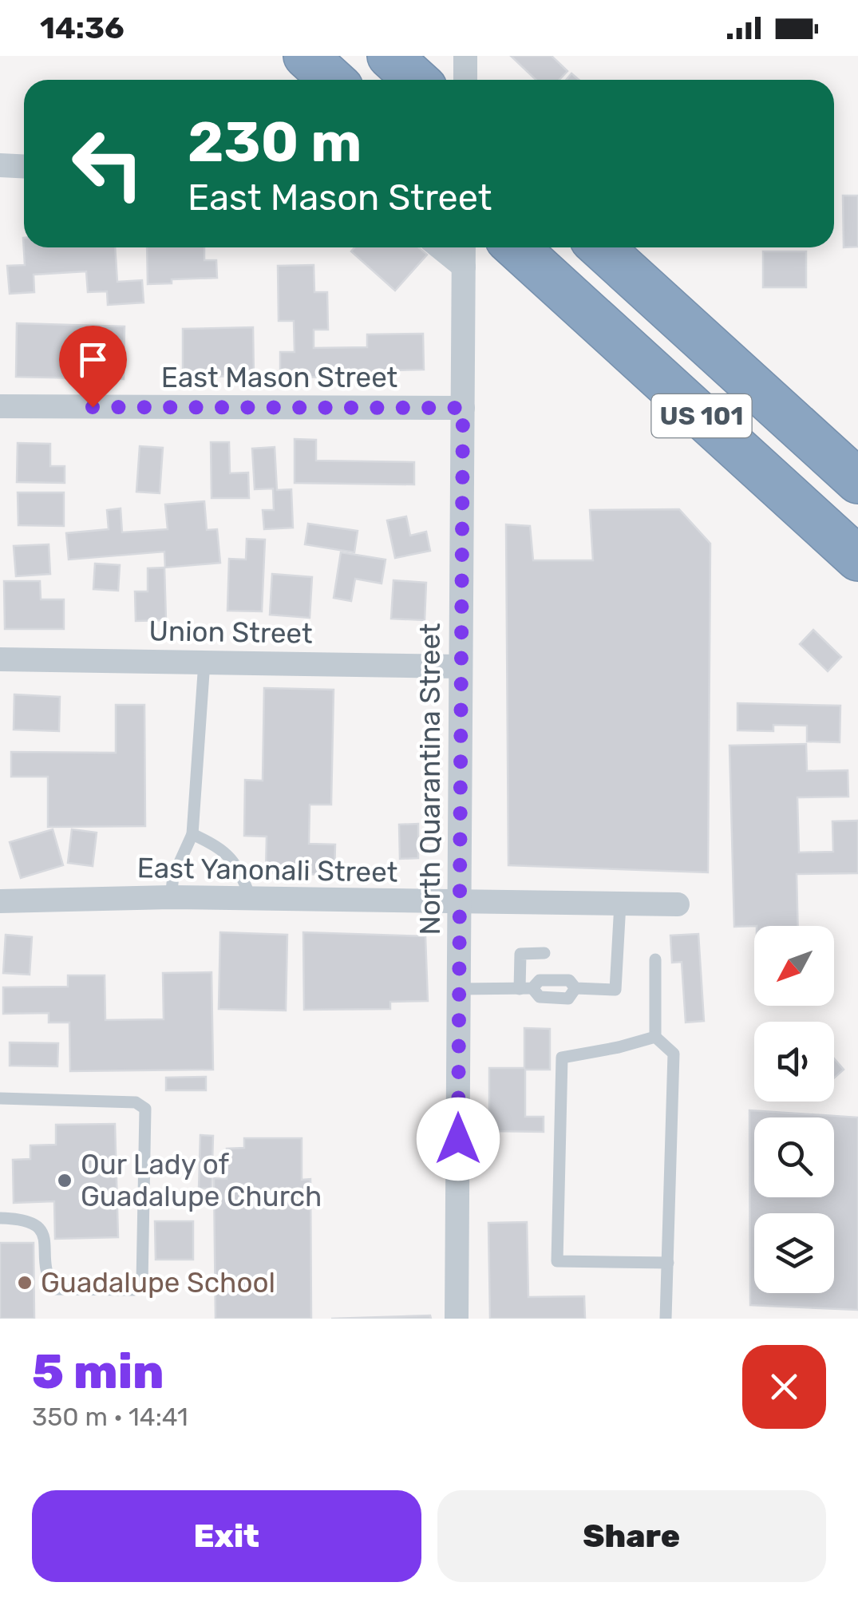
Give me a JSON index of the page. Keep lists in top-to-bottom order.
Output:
{
  "streets": {
    "highway": ["US 101"],
    "street": [
      "East Mason Street",
      "Union Street",
      "North Quarantina Street",
      "East Yanonali Street"
    ]
  },
  "crossings": [
    ["East Mason Street", "North Quarantina Street"],
    ["Union Street", "North Quarantina Street"],
    ["North Quarantina Street", "East Yanonali Street"]
  ],
  "places": ["Our Lady of Guadalupe Church", "Guadalupe School"],
  "north": "bottom left",
  "page": {
    "status": "14:36",
    "turn": ["230 m", "East Mason Street"],
    "heading": ["5 min", "350 m · 14:41"],
    "buttons": ["Exit", "Share"]
  }
}
